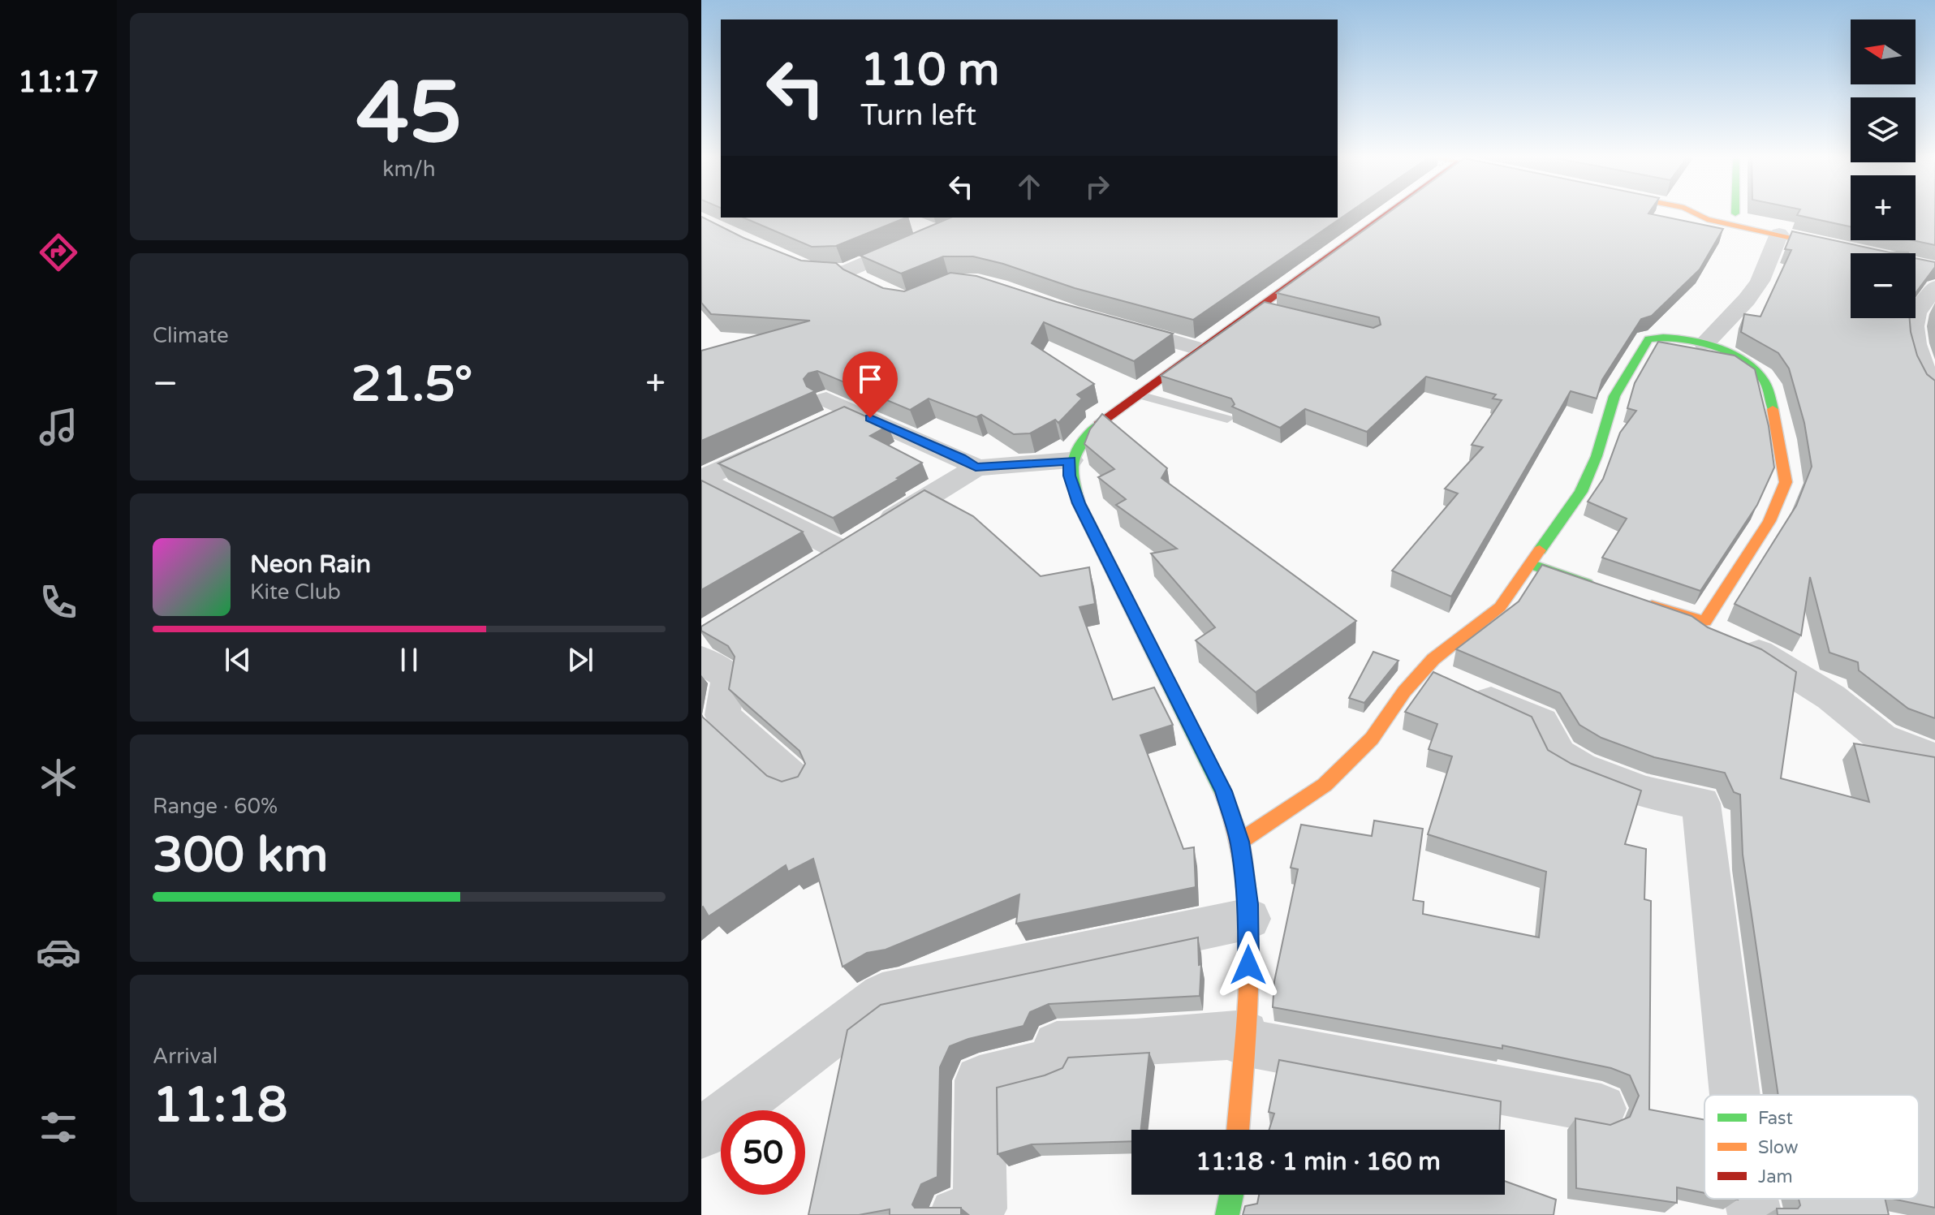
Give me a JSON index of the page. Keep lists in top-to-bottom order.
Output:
{
  "legend": ["Fast", "Slow", "Jam"],
  "north": "left",
  "page": {
    "tabs": "11:17",
    "tile": [
      ["45", "km/h"],
      "Climate",
      ["Range · 60%", "300 km"],
      ["Arrival", "11:18"]
    ],
    "map_buttons": ["+", "−"],
    "turn": ["110 m", "Turn left"],
    "heat": ["−", "21.5°", "+"],
    "song": ["Neon Rain", "Kite Club"],
    "limit": "50",
    "trip": "11:18 · 1 min · 160 m"
  }
}
